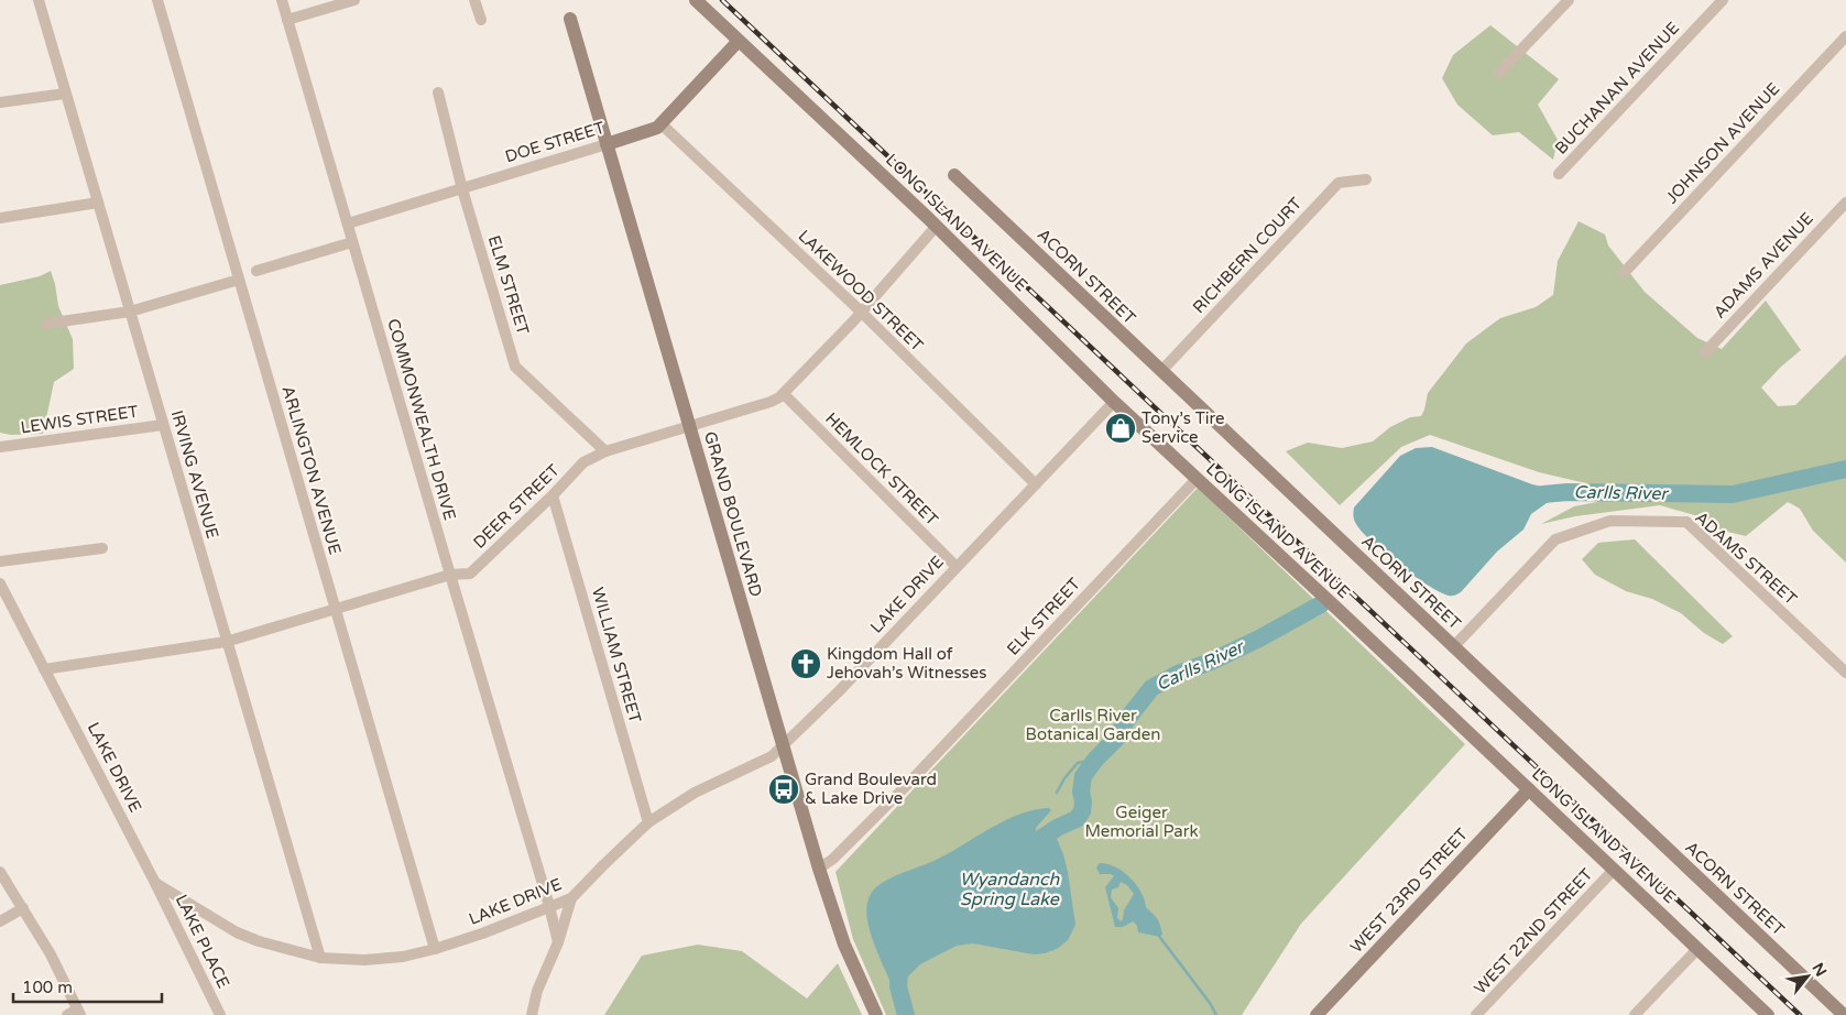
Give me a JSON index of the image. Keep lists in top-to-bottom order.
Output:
{
  "streets": {
    "street": [
      "BUCHANAN AVENUE",
      "DOE STREET",
      "JOHNSON AVENUE",
      "LONG ISLAND AVENUE",
      "RICHBERN COURT",
      "ADAMS AVENUE",
      "ACORN STREET",
      "ELM STREET",
      "LAKEWOOD STREET",
      "LEWIS STREET",
      "COMMONWEALTH DRIVE",
      "HEMLOCK STREET",
      "ARLINGTON AVENUE",
      "IRVING AVENUE",
      "DEER STREET",
      "GRAND BOULEVARD",
      "ADAMS STREET",
      "LAKE DRIVE",
      "ELK STREET",
      "WILLIAM STREET",
      "WEST 23RD STREET",
      "WEST 22ND STREET",
      "LAKE PLACE"
    ]
  },
  "crossings": [
    ["DOE STREET", "LONG ISLAND AVENUE"],
    ["DOE STREET", "ELM STREET"],
    ["DOE STREET", "LAKEWOOD STREET"],
    ["DOE STREET", "COMMONWEALTH DRIVE"],
    ["DOE STREET", "GRAND BOULEVARD"],
    ["LONG ISLAND AVENUE", "DEER STREET"],
    ["LONG ISLAND AVENUE", "LAKE DRIVE"],
    ["LONG ISLAND AVENUE", "ELK STREET"],
    ["LONG ISLAND AVENUE", "WEST 23RD STREET"],
    ["LONG ISLAND AVENUE", "WEST 22ND STREET"],
    ["RICHBERN COURT", "ACORN STREET"],
    ["ACORN STREET", "ADAMS STREET"],
    ["ELM STREET", "DEER STREET"],
    ["LAKEWOOD STREET", "DEER STREET"],
    ["LAKEWOOD STREET", "LAKE DRIVE"],
    ["LEWIS STREET", "IRVING AVENUE"],
    ["COMMONWEALTH DRIVE", "DEER STREET"],
    ["COMMONWEALTH DRIVE", "LAKE DRIVE"],
    ["HEMLOCK STREET", "DEER STREET"],
    ["HEMLOCK STREET", "LAKE DRIVE"],
    ["ARLINGTON AVENUE", "DEER STREET"],
    ["ARLINGTON AVENUE", "LAKE DRIVE"],
    ["IRVING AVENUE", "DEER STREET"],
    ["IRVING AVENUE", "LAKE DRIVE"],
    ["DEER STREET", "GRAND BOULEVARD"],
    ["DEER STREET", "LAKE DRIVE"],
    ["DEER STREET", "WILLIAM STREET"],
    ["GRAND BOULEVARD", "LAKE DRIVE"],
    ["GRAND BOULEVARD", "ELK STREET"],
    ["LAKE DRIVE", "WILLIAM STREET"],
    ["LAKE DRIVE", "LAKE PLACE"]
  ],
  "water": ["Carlls River", "Wyandanch Spring Lake"],
  "parks": ["Carlls River Botanical Garden", "Geiger Memorial Park"],
  "places": {
    "shop": ["Tony’s Tire Service"],
    "church": ["Kingdom Hall of Jehovah’s Witnesses"],
    "bus stop": ["Grand Boulevard & Lake Drive"]
  },
  "scale_bar": "100 m",
  "north": "top right"
}
